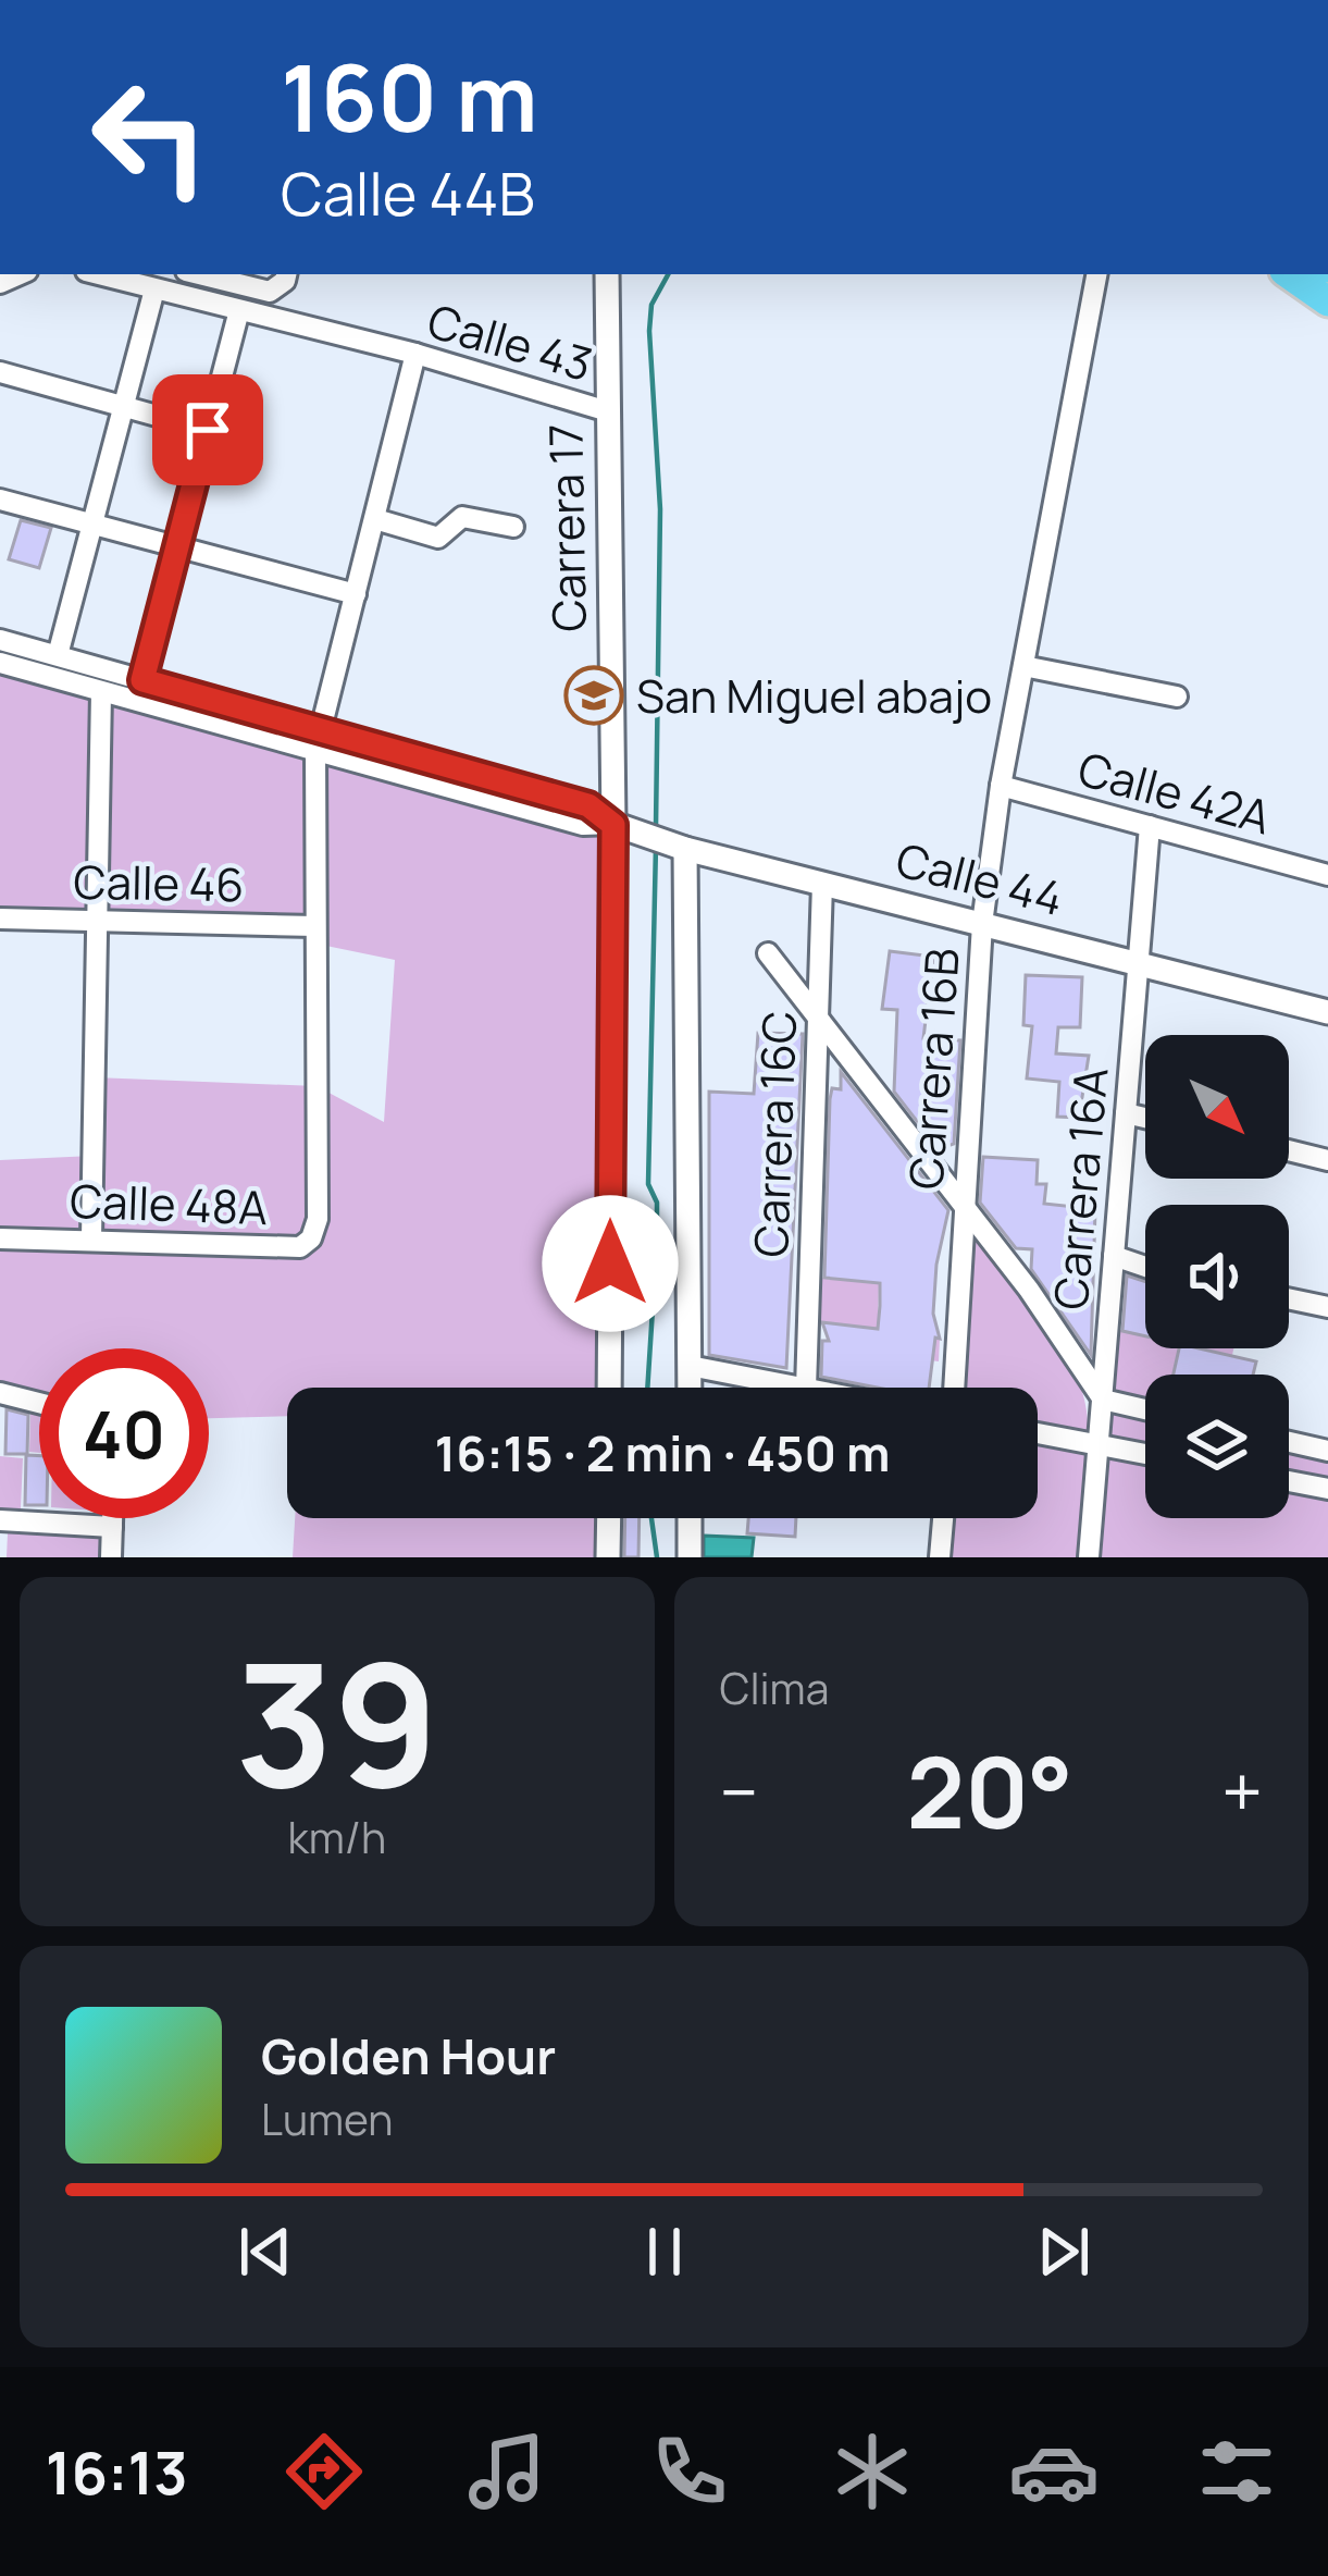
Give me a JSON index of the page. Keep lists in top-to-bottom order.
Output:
{
  "streets": {
    "street": [
      "Calle 43",
      "Carrera 17",
      "Calle 42A",
      "Calle 44",
      "Calle 46",
      "Carrera 16B",
      "Carrera 16C",
      "Carrera 16A",
      "Calle 48A"
    ]
  },
  "crossings": [
    ["Calle 43", "Carrera 17"],
    ["Carrera 17", "Calle 44"],
    ["Calle 42A", "Carrera 16B"],
    ["Calle 42A", "Carrera 16A"],
    ["Calle 44", "Carrera 16B"],
    ["Calle 44", "Carrera 16C"],
    ["Calle 44", "Carrera 16A"],
    ["Calle 46", "Calle 48A"]
  ],
  "places": {
    "school or university": ["San Miguel abajo"]
  },
  "north": "bottom right",
  "page": {
    "turn": ["160 m", "Calle 44B"],
    "limit": "40",
    "trip": "16:15 · 2 min · 450 m",
    "tile": [
      ["39", "km/h"],
      "Clima"
    ],
    "heat": ["−", "20°", "+"],
    "song": ["Golden Hour", "Lumen"],
    "tabs": "16:13"
  }
}
